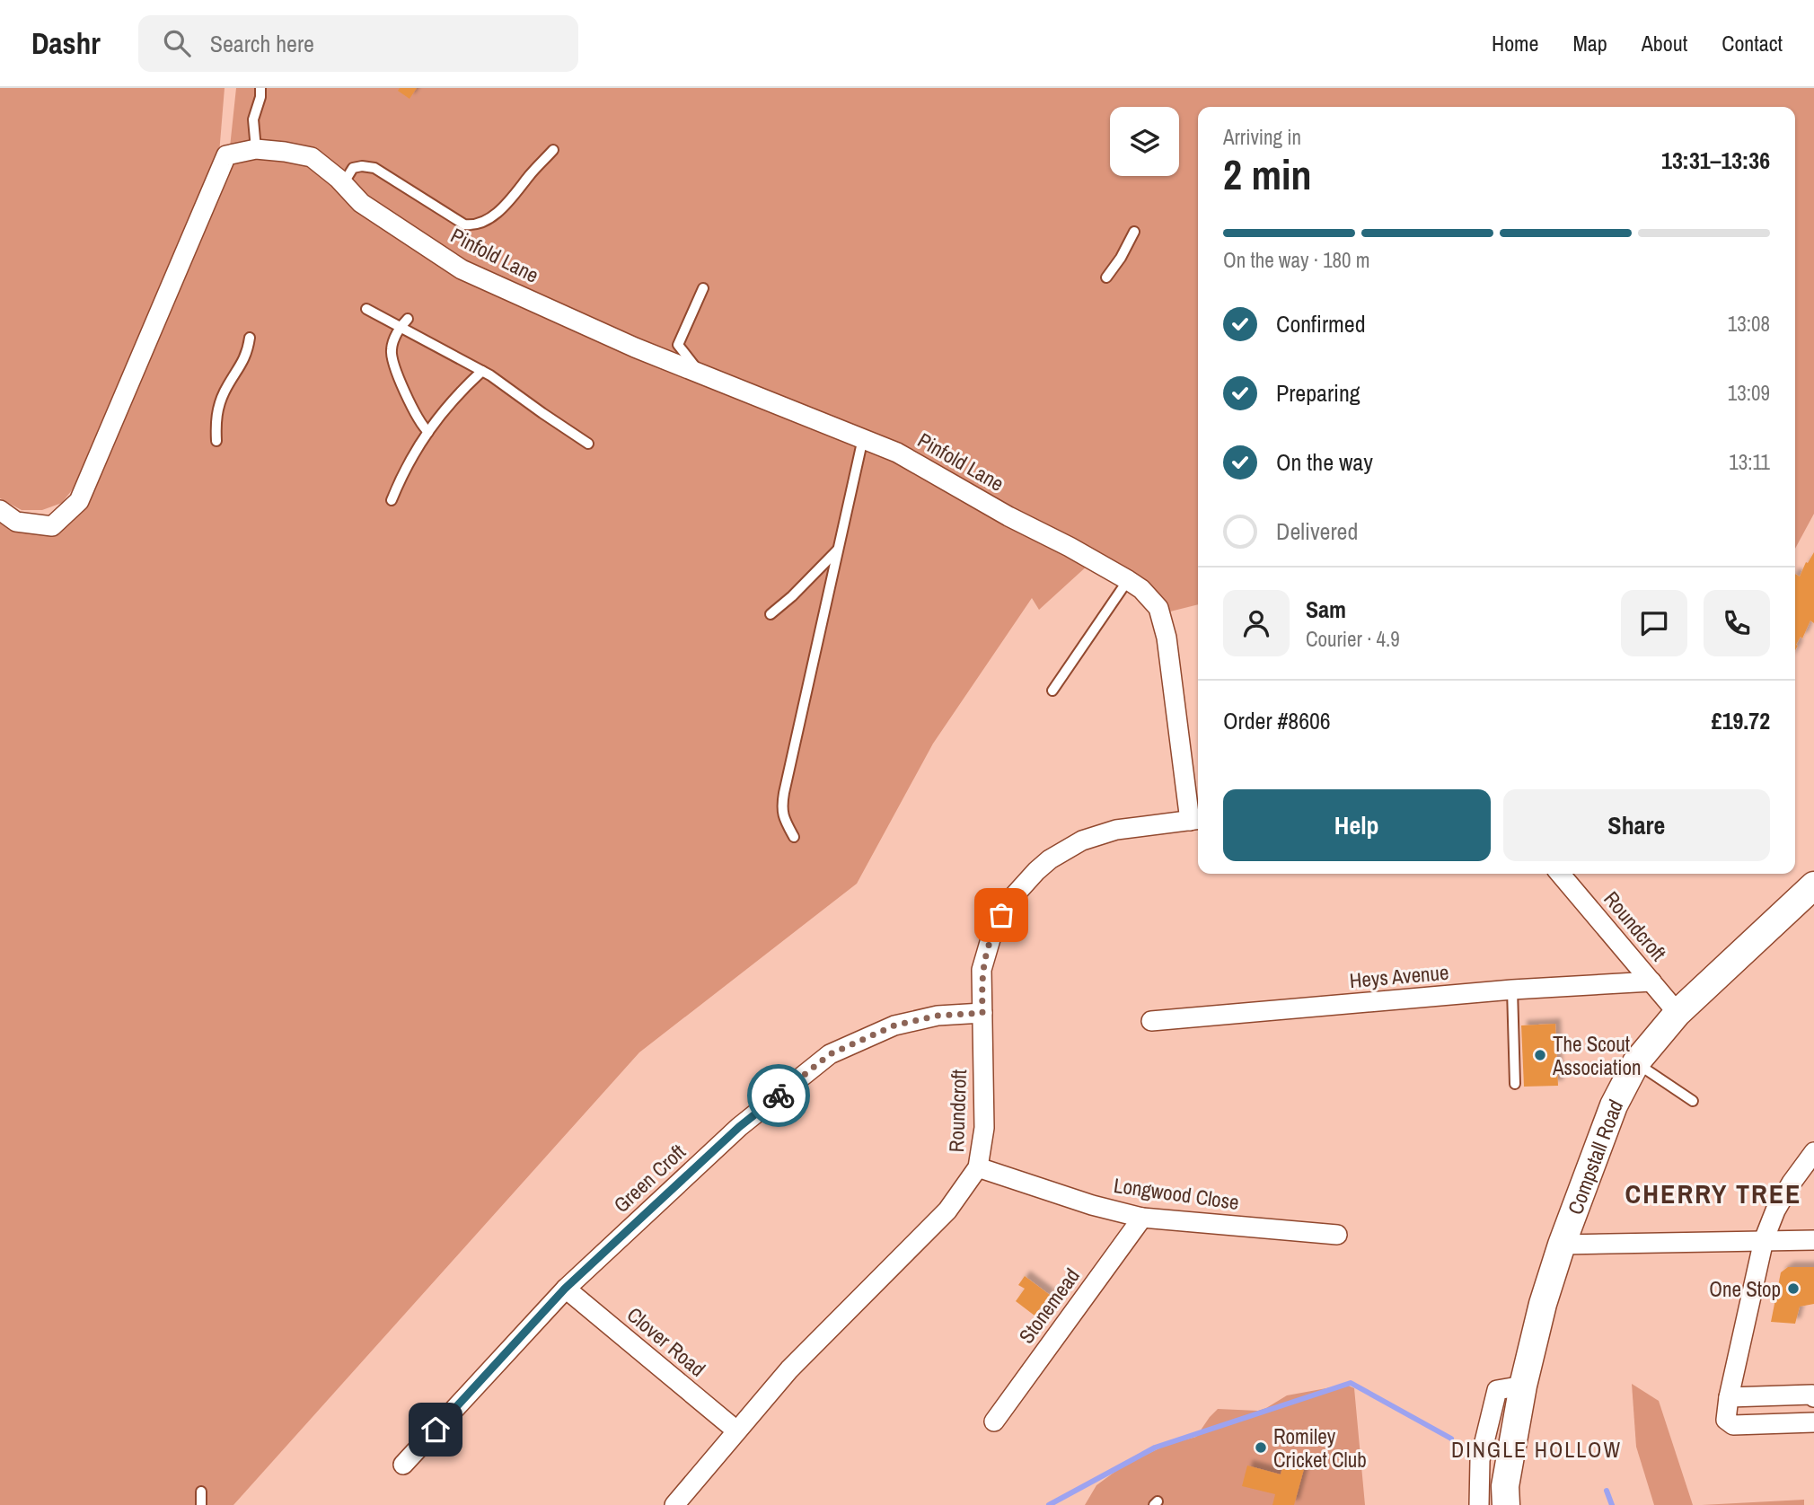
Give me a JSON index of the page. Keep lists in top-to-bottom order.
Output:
{
  "streets": {
    "main road": ["Compstall Road"],
    "street": [
      "Pinfold Lane",
      "Roundcroft",
      "Heys Avenue",
      "Green Croft",
      "Longwood Close",
      "Stonemead",
      "Clover Road"
    ]
  },
  "crossings": [
    ["Roundcroft", "Heys Avenue"],
    ["Roundcroft", "Compstall Road"],
    ["Roundcroft", "Green Croft"],
    ["Roundcroft", "Longwood Close"],
    ["Roundcroft", "Clover Road"],
    ["Green Croft", "Clover Road"],
    ["Longwood Close", "Stonemead"]
  ],
  "districts": ["CHERRY TREE", "DINGLE HOLLOW"],
  "places": ["The Scout Association", "One Stop", "Romiley Cricket Club"],
  "page": {
    "header": "Dashr",
    "search": "Search here",
    "nav": [
      "Home",
      "Map",
      "About",
      "Contact"
    ],
    "heading": ["2 min", "Arriving in", "13:31–13:36"],
    "panel": [
      "Sam",
      "Courier · 4.9",
      "Order #8606",
      "£19.72"
    ],
    "bar": "On the way · 180 m",
    "list": [
      ["Confirmed", "13:08"],
      ["Preparing", "13:09"],
      ["On the way", "13:11"],
      "Delivered"
    ],
    "buttons": ["Help", "Share"]
  }
}
